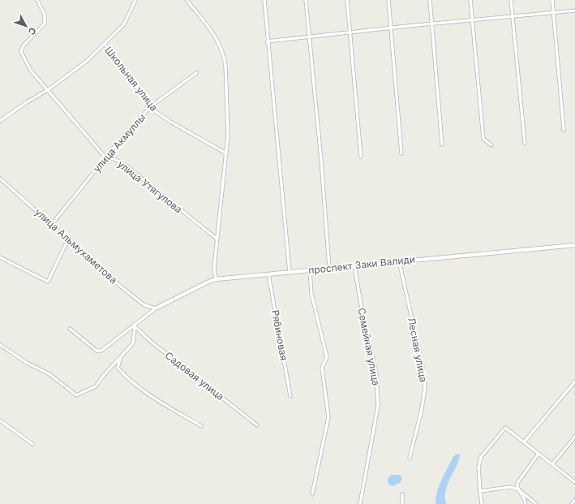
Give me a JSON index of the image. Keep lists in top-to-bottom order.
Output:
{
  "streets": {
    "street": [
      "Школьная улица",
      "улица Акмуллы",
      "улица Утягулова",
      "улица Альмухаметова",
      "проспект Заки Валиди",
      "Рябиновая",
      "Семейная улица",
      "Лесная улица",
      "Садовая улица"
    ]
  },
  "crossings": [
    ["Школьная улица", "улица Акмуллы"],
    ["Школьная улица", "улица Утягулова"],
    ["улица Акмуллы", "улица Утягулова"],
    ["улица Акмуллы", "улица Альмухаметова"],
    ["улица Альмухаметова", "проспект Заки Валиди"],
    ["проспект Заки Валиди", "Рябиновая"],
    ["проспект Заки Валиди", "Семейная улица"],
    ["проспект Заки Валиди", "Лесная улица"]
  ],
  "north": "bottom right"
}
